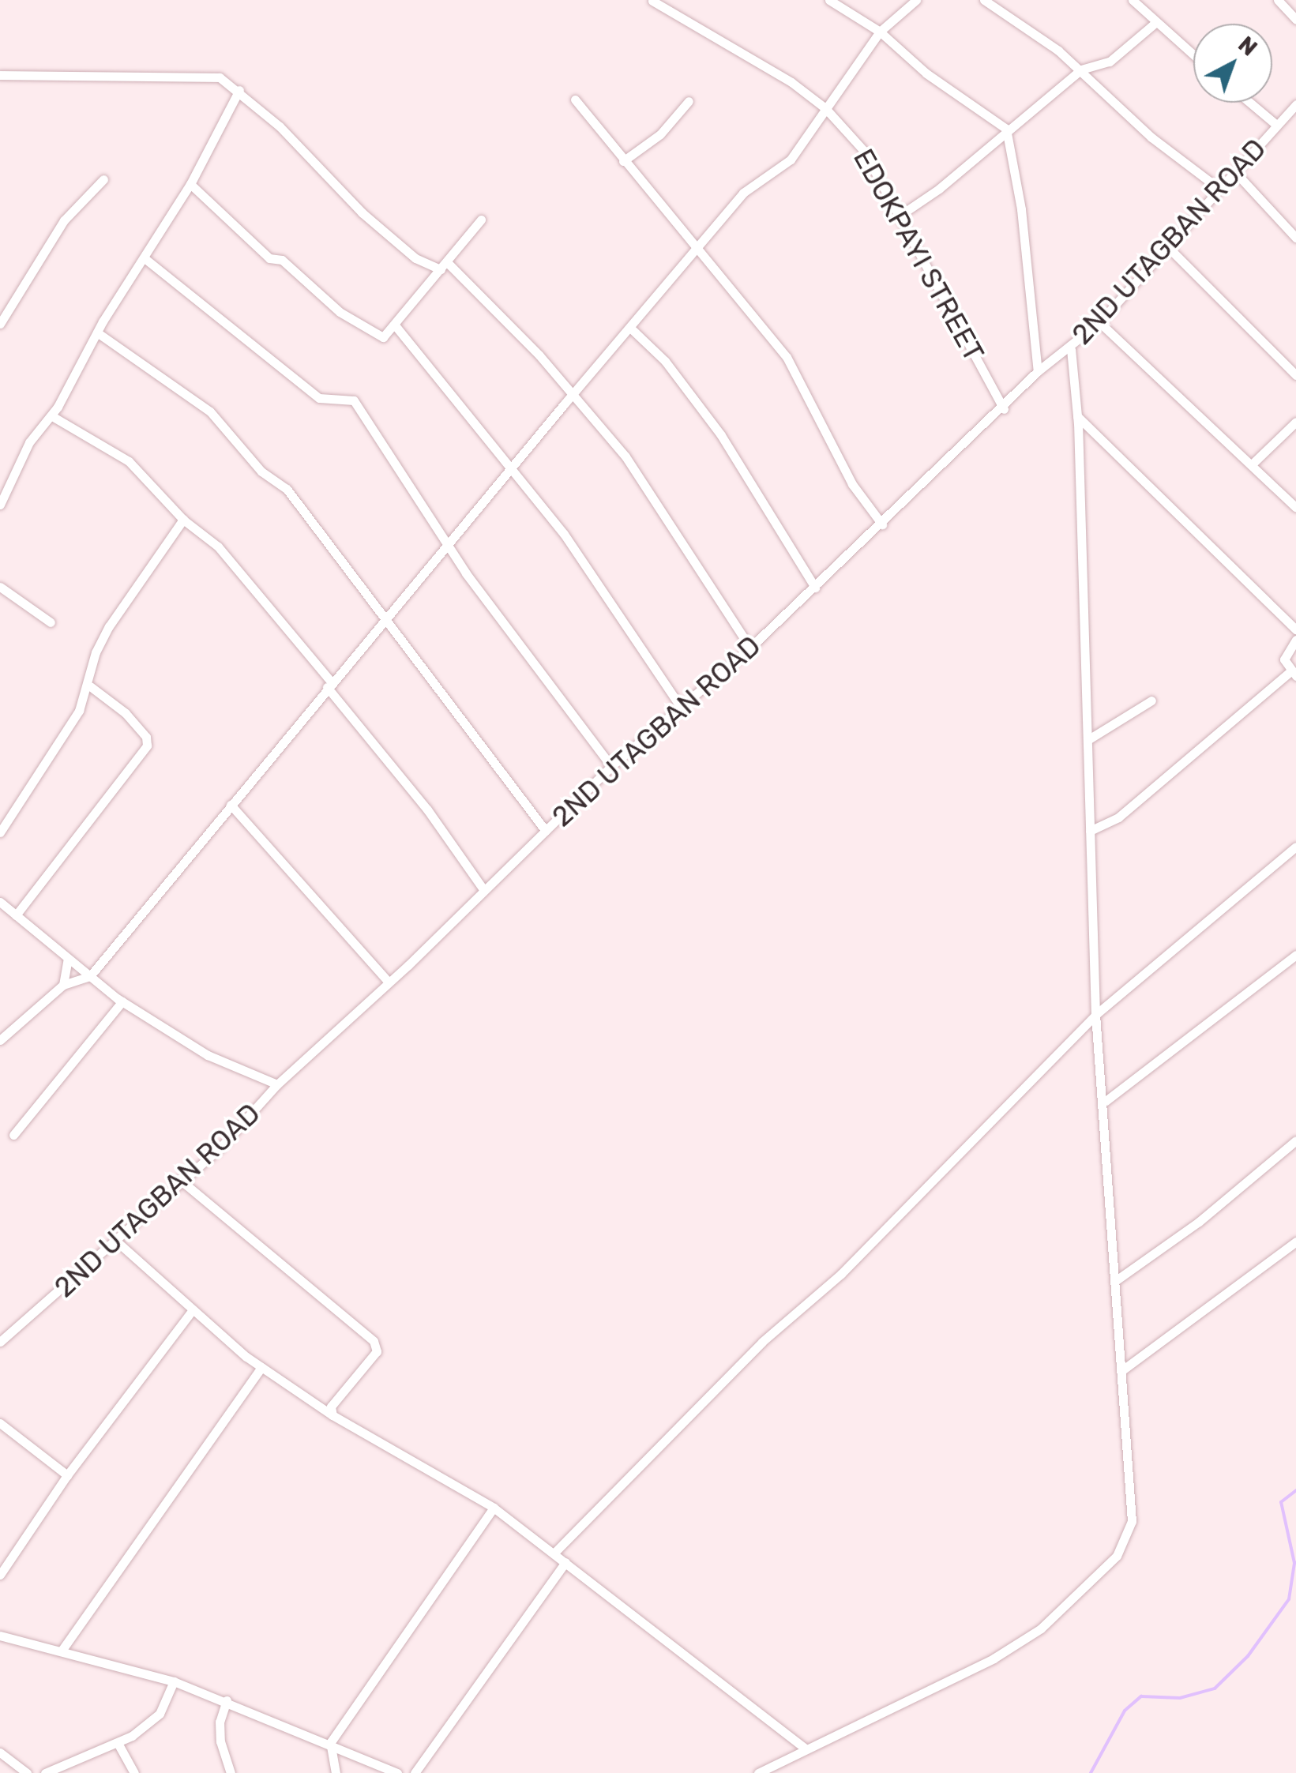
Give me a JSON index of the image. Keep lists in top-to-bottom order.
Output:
{
  "streets": {
    "street": ["2ND UTAGBAN ROAD", "EDOKPAYI STREET"]
  },
  "crossings": [
    ["2ND UTAGBAN ROAD", "EDOKPAYI STREET"]
  ],
  "north": "top right"
}
